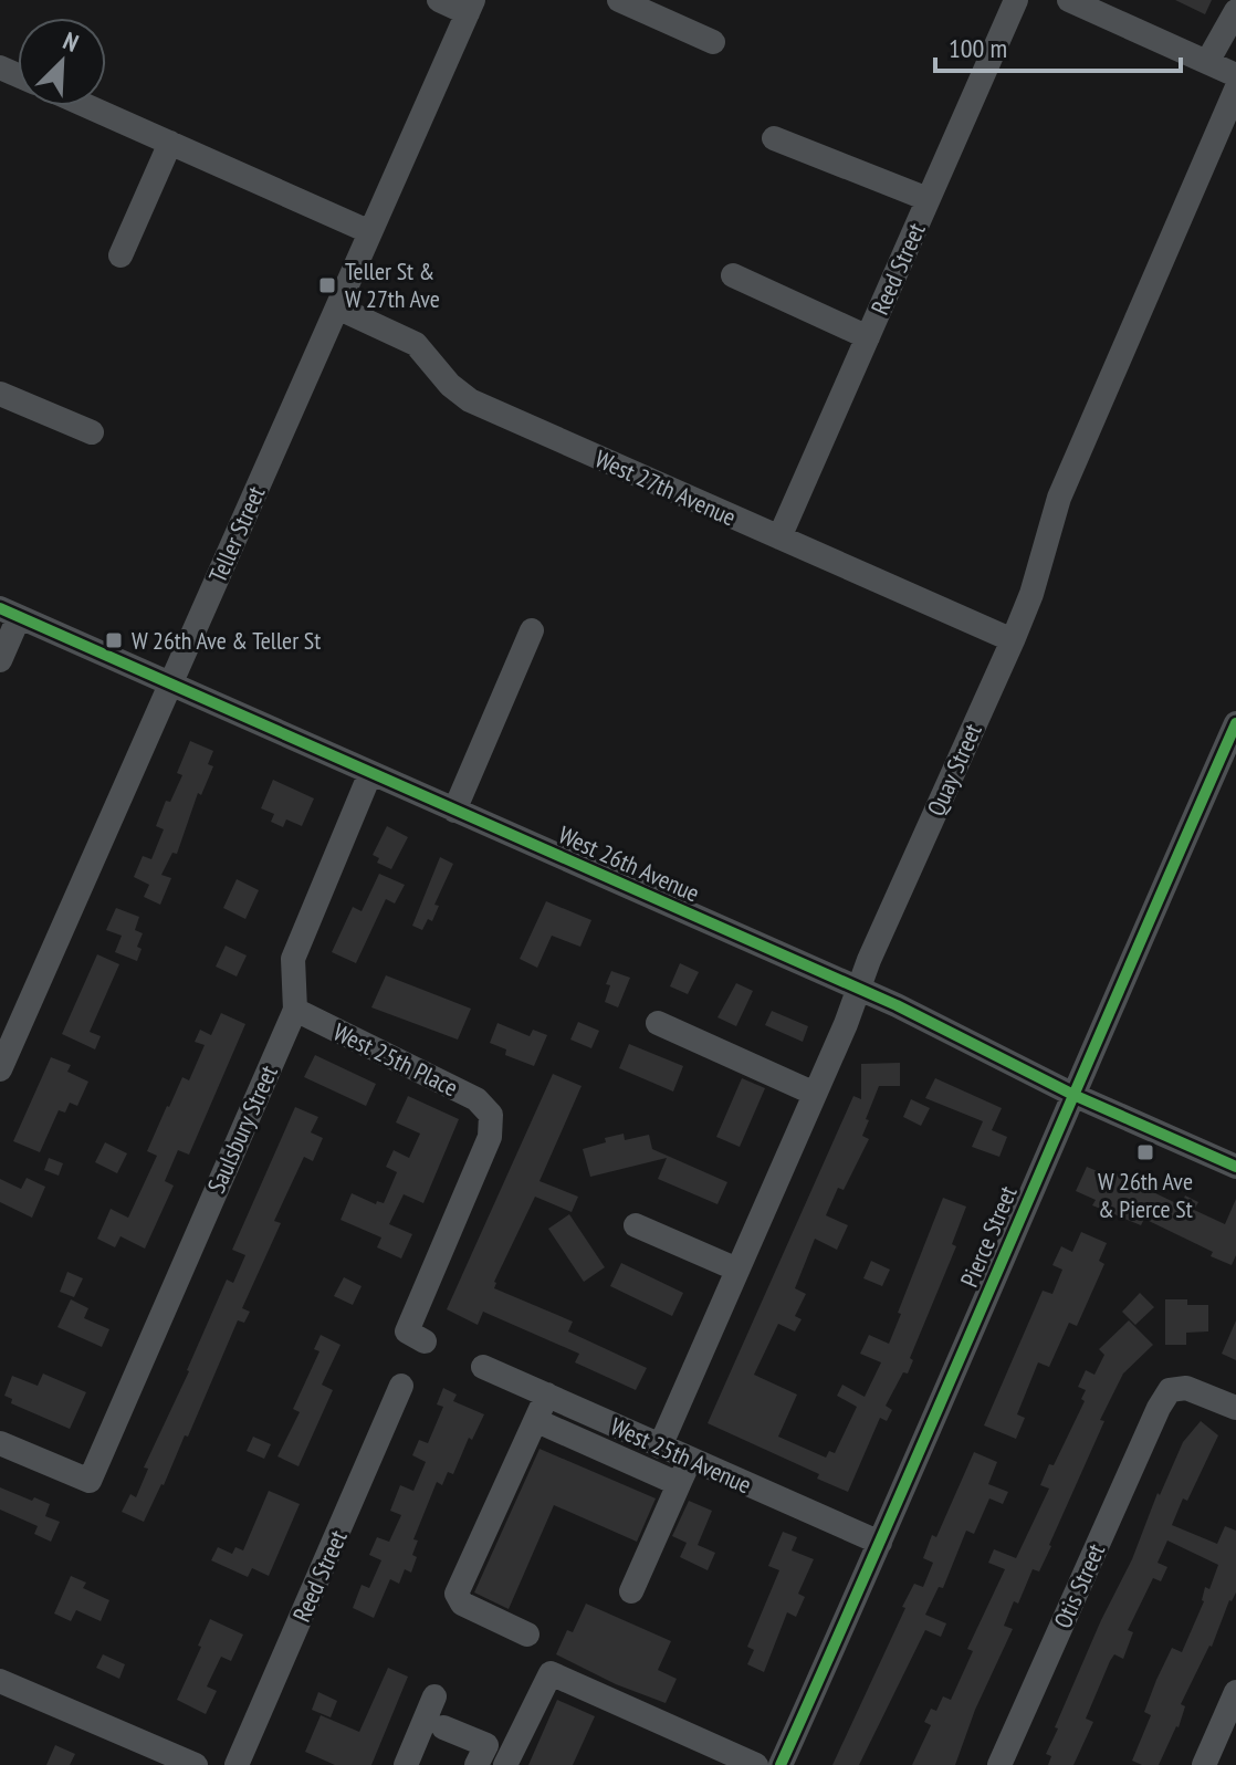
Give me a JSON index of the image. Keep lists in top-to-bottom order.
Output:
{
  "streets": {
    "street": [
      "Reed Street",
      "West 27th Avenue",
      "Teller Street",
      "Quay Street",
      "West 26th Avenue",
      "West 25th Place",
      "Saulsbury Street",
      "Pierce Street",
      "West 25th Avenue",
      "Otis Street"
    ]
  },
  "crossings": [
    ["Reed Street", "West 27th Avenue"],
    ["West 27th Avenue", "Teller Street"],
    ["West 27th Avenue", "Quay Street"],
    ["Teller Street", "West 26th Avenue"],
    ["Quay Street", "West 26th Avenue"],
    ["Quay Street", "West 25th Avenue"],
    ["West 26th Avenue", "Saulsbury Street"],
    ["West 26th Avenue", "Pierce Street"],
    ["West 25th Place", "Saulsbury Street"],
    ["Pierce Street", "West 25th Avenue"]
  ],
  "places": {
    "transit": ["Teller St & W 27th Ave", "W 26th Ave & Teller St", "W 26th Ave & Pierce St"]
  },
  "scale_bar": "100 m",
  "north": "top right"
}
